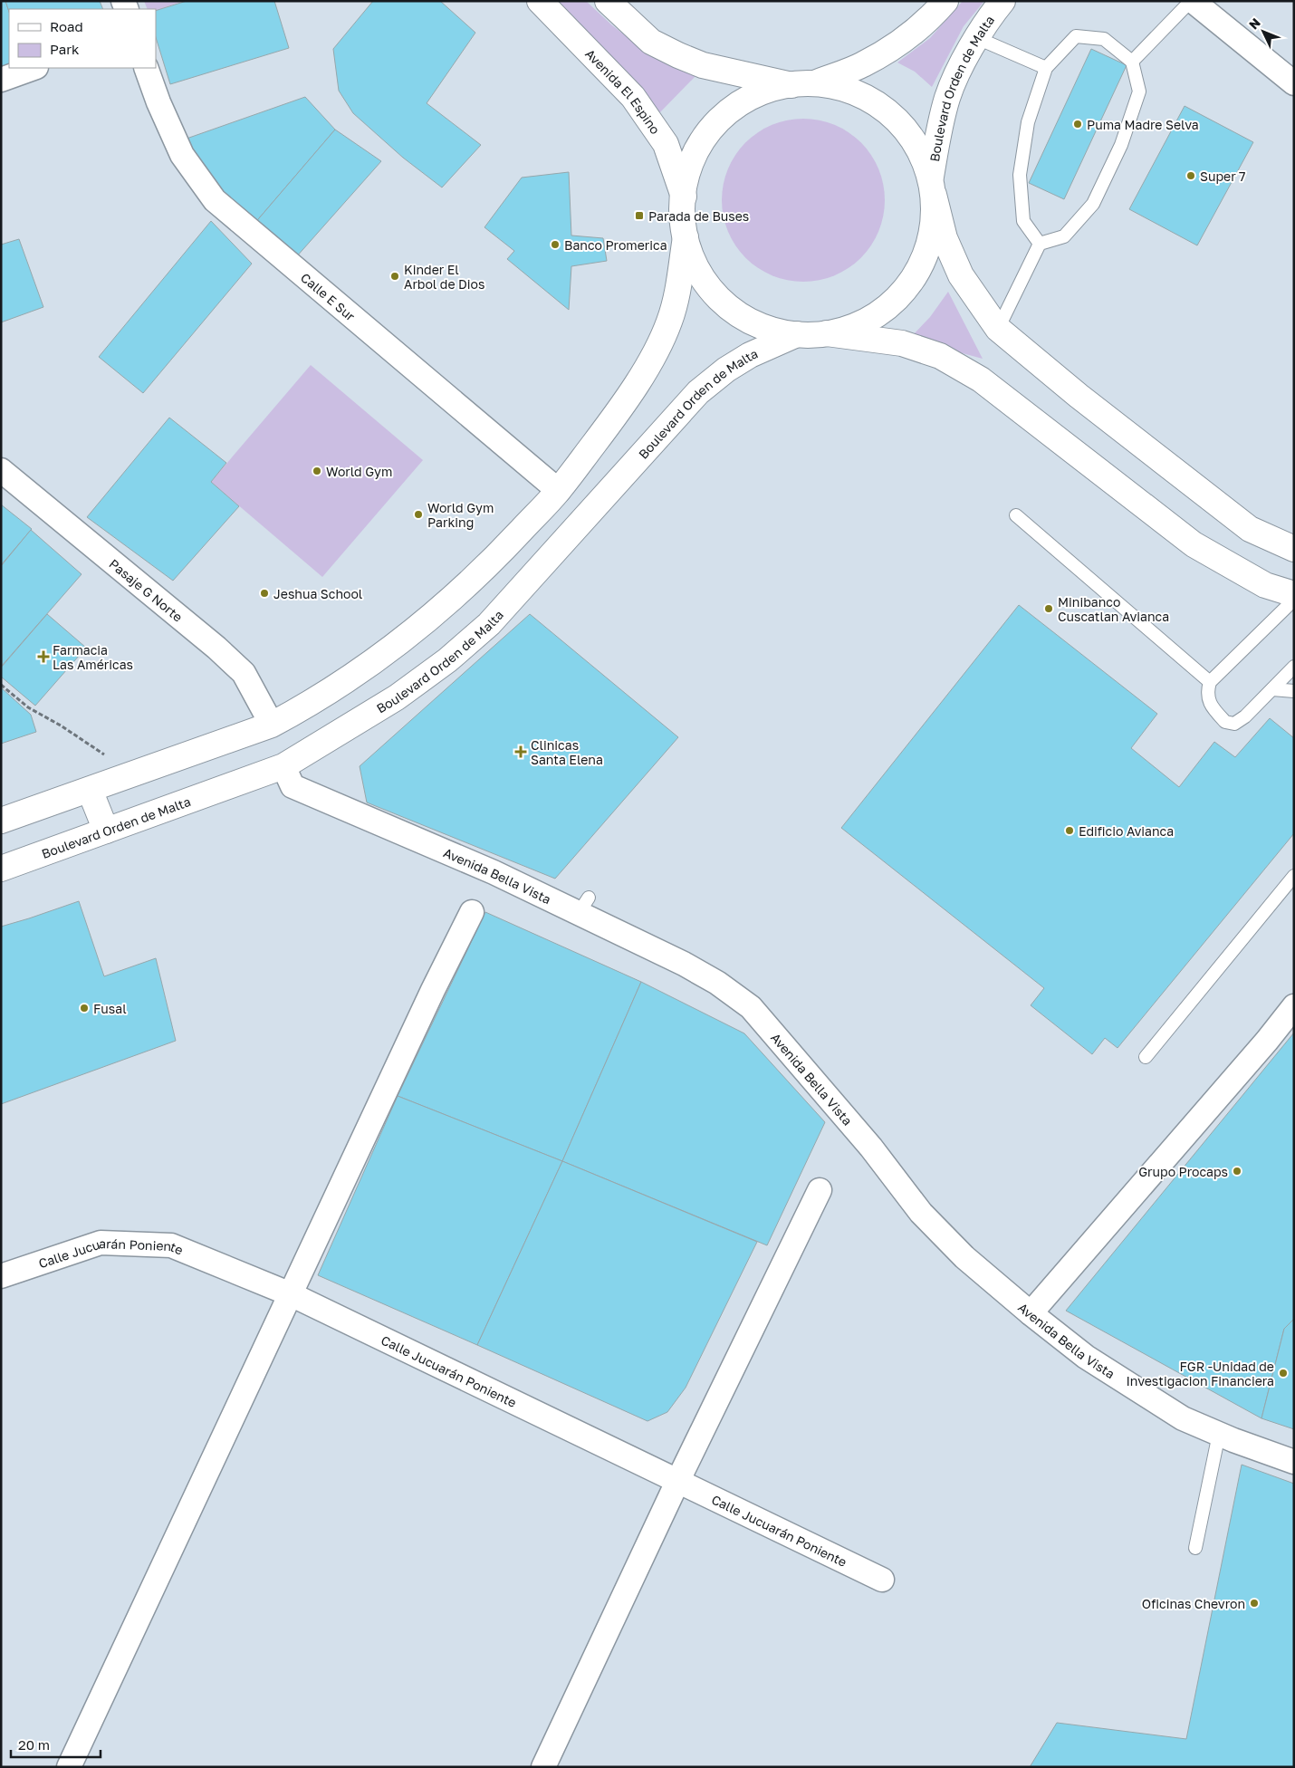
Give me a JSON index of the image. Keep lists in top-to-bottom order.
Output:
{
  "streets": {
    "main road": ["Boulevard Orden de Malta", "Avenida El Espino"],
    "street": [
      "Calle E Sur",
      "Pasaje G Norte",
      "Avenida Bella Vista",
      "Calle Jucuarán Poniente"
    ]
  },
  "crossings": [
    ["Boulevard Orden de Malta", "Avenida Bella Vista"]
  ],
  "places": {
    "other": [
      "Puma Madre Selva",
      "Super 7",
      "Banco Promerica",
      "Kinder El Arbol de Dios",
      "World Gym",
      "World Gym Parking",
      "Jeshua School",
      "Minibanco Cuscatlan Avianca",
      "Edificio Avianca",
      "Fusal",
      "Grupo Procaps",
      "FGR -Unidad de Investigacion Financiera",
      "Oficinas Chevron"
    ],
    "transit": ["Parada de Buses"],
    "health": ["Farmacia Las Américas", "Clinicas Santa Elena"]
  },
  "legend": ["Road", "Park"],
  "scale_bar": "20 m",
  "north": "top left"
}
